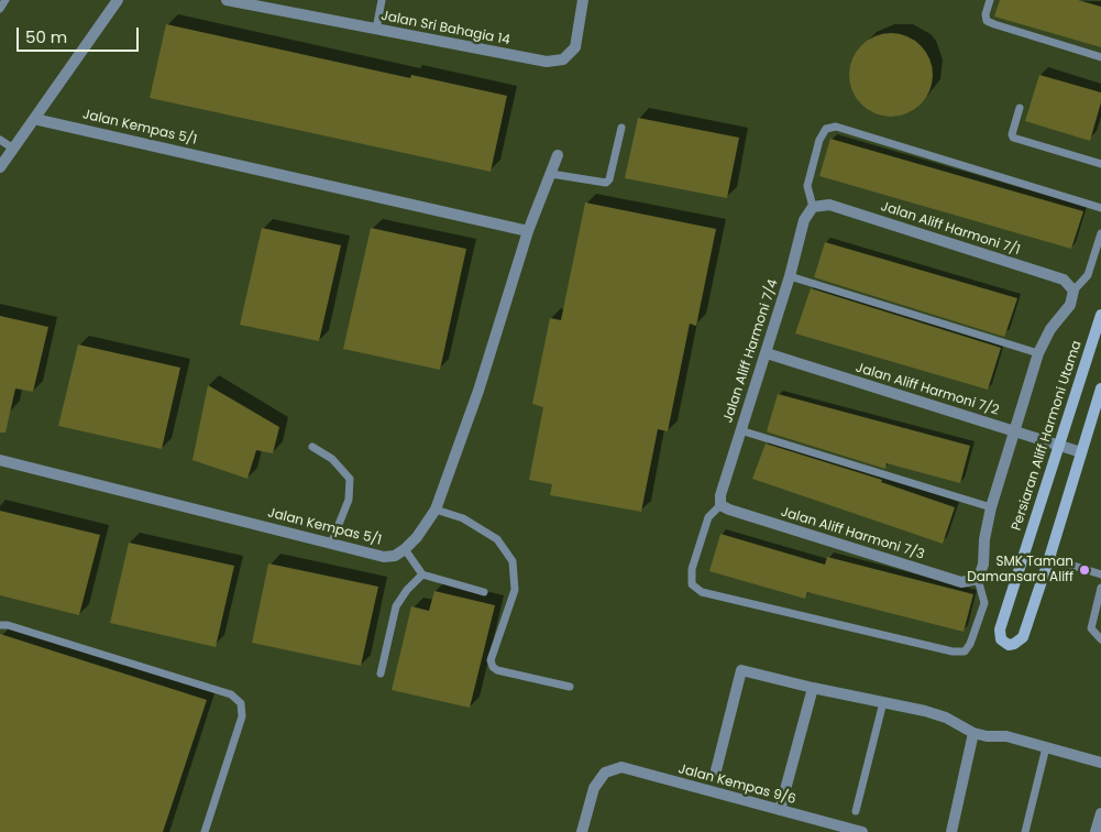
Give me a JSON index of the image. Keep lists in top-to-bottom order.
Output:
{
  "streets": {
    "street": [
      "Jalan Sri Bahagia 14",
      "Jalan Kempas 5/1",
      "Jalan Aliff Harmoni 7/1",
      "Jalan Aliff Harmoni 7/4",
      "Jalan Aliff Harmoni 7/2",
      "Persiaran Aliff Harmoni Utama",
      "Jalan Aliff Harmoni 7/3",
      "Jalan Kempas 9/6"
    ]
  },
  "crossings": [
    ["Jalan Aliff Harmoni 7/1", "Jalan Aliff Harmoni 7/4"],
    ["Jalan Aliff Harmoni 7/4", "Jalan Aliff Harmoni 7/2"],
    ["Jalan Aliff Harmoni 7/4", "Jalan Aliff Harmoni 7/3"],
    ["Jalan Aliff Harmoni 7/2", "Persiaran Aliff Harmoni Utama"]
  ],
  "places": ["SMK Taman Damansara Aliff"],
  "scale_bar": "50 m"
}
